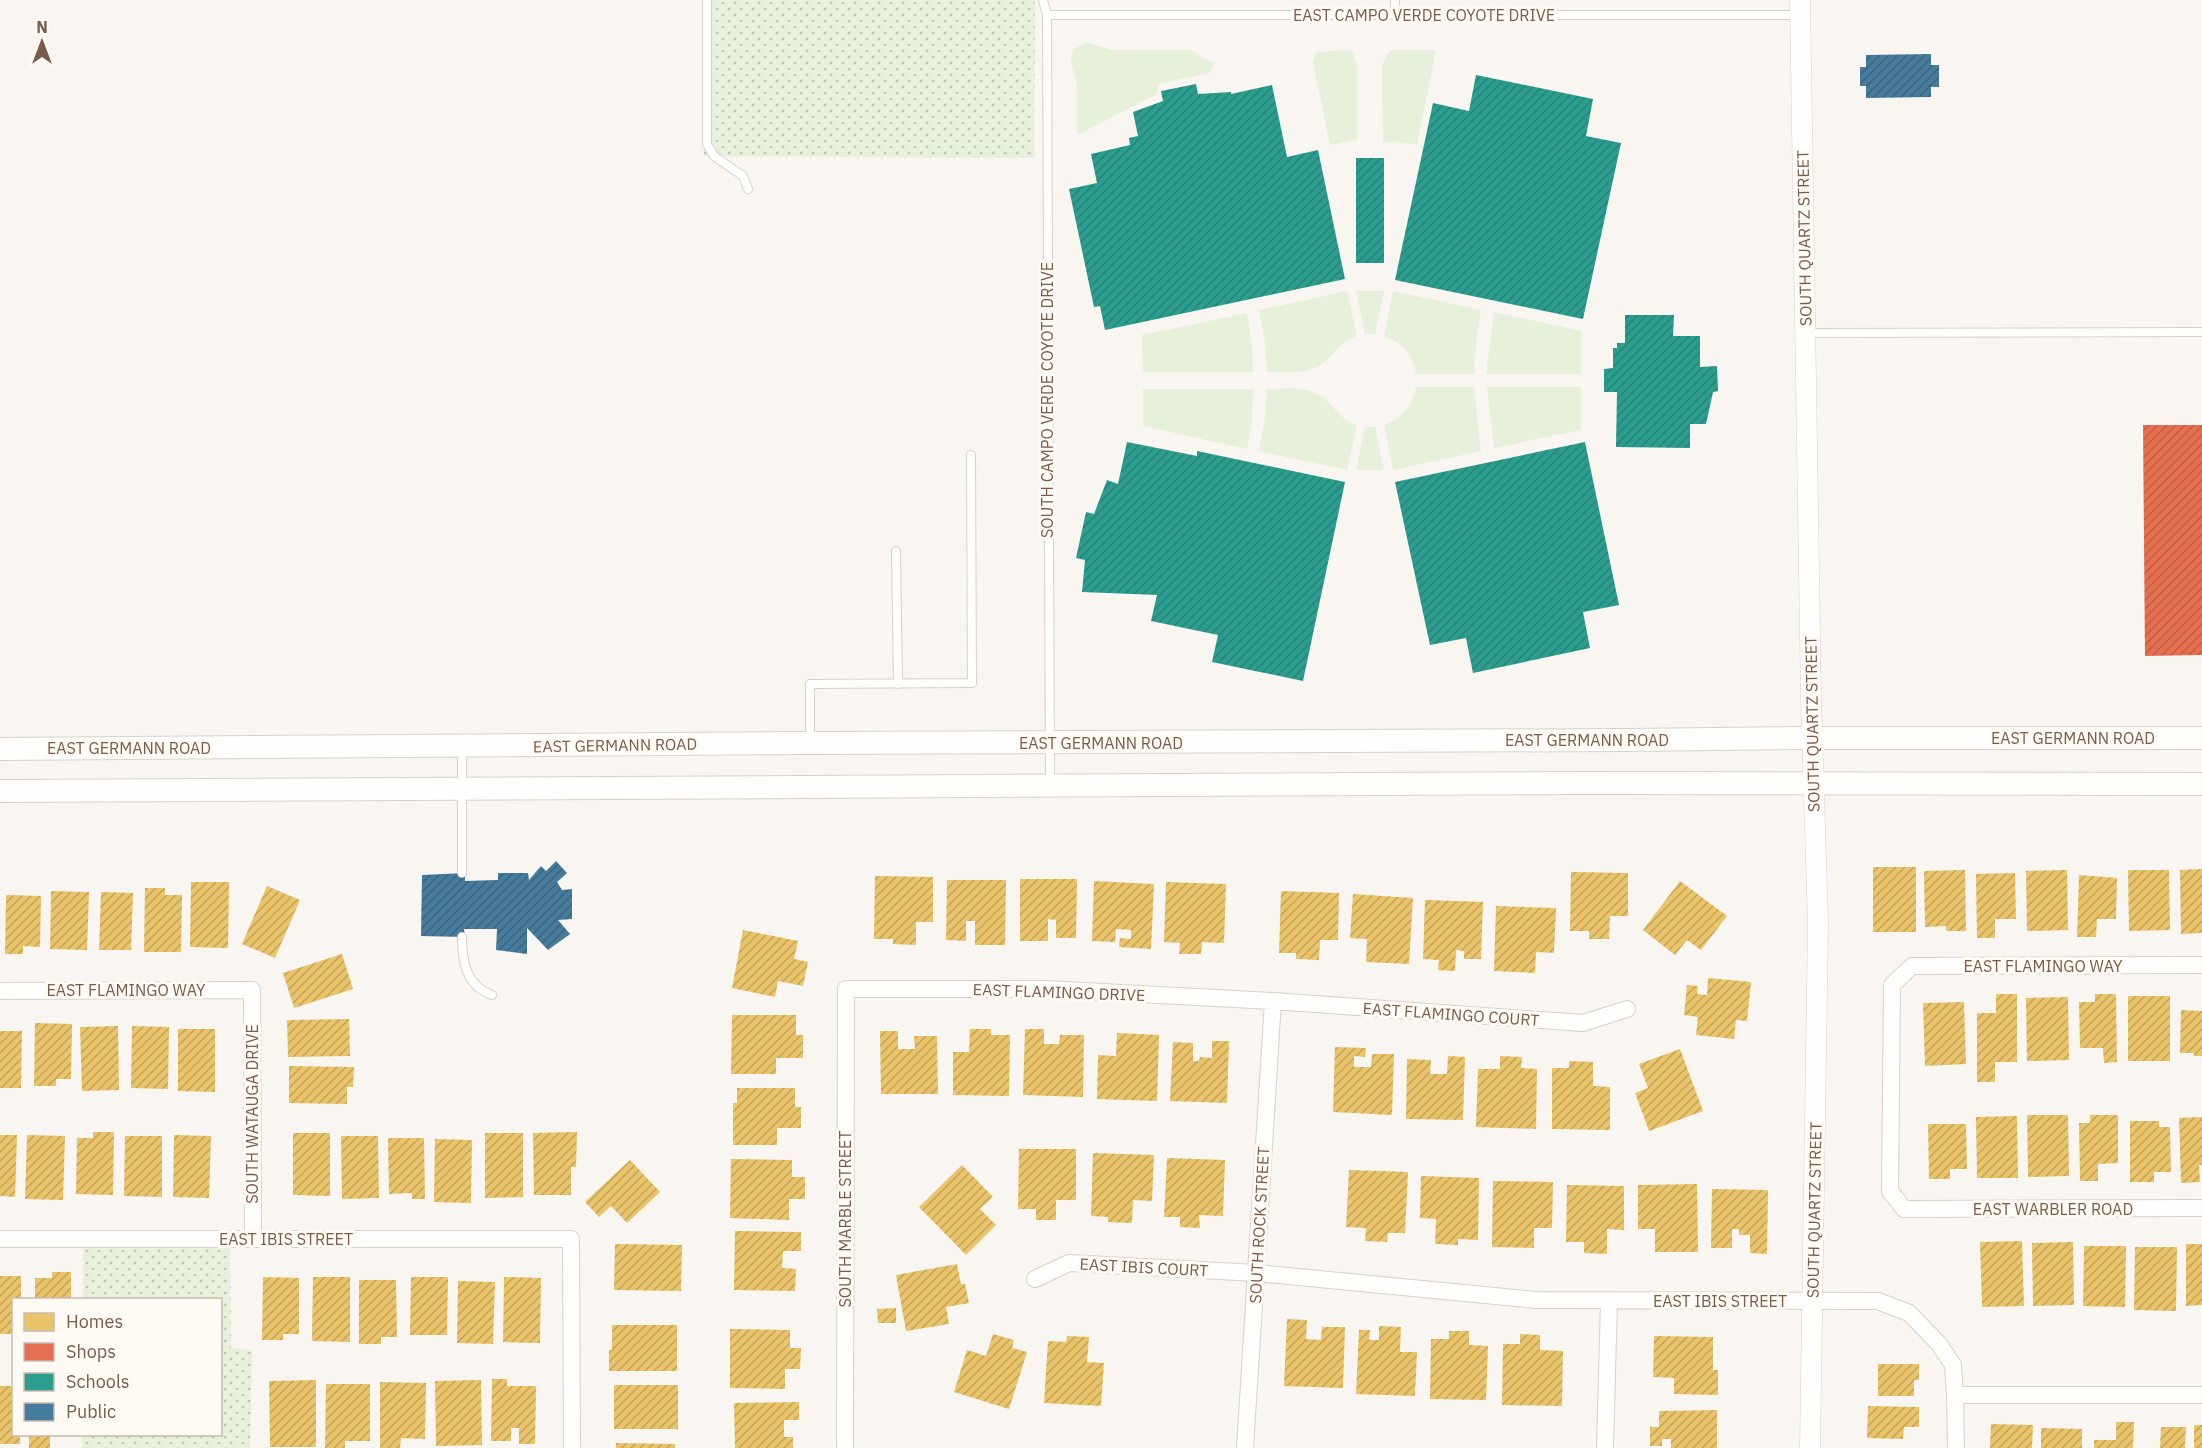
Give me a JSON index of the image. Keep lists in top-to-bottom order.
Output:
{
  "streets": {
    "main road": ["EAST GERMANN ROAD"],
    "street": [
      "SOUTH QUARTZ STREET",
      "EAST FLAMINGO WAY",
      "EAST FLAMINGO DRIVE",
      "EAST FLAMINGO COURT",
      "SOUTH WATAUGA DRIVE",
      "EAST WARBLER ROAD",
      "SOUTH MARBLE STREET",
      "SOUTH ROCK STREET",
      "EAST IBIS STREET",
      "EAST IBIS COURT"
    ],
    "lane": ["EAST CAMPO VERDE COYOTE DRIVE", "SOUTH CAMPO VERDE COYOTE DRIVE"]
  },
  "crossings": [
    ["EAST CAMPO VERDE COYOTE DRIVE", "SOUTH QUARTZ STREET"],
    ["EAST CAMPO VERDE COYOTE DRIVE", "SOUTH CAMPO VERDE COYOTE DRIVE"],
    ["SOUTH QUARTZ STREET", "EAST GERMANN ROAD"],
    ["SOUTH QUARTZ STREET", "EAST IBIS STREET"],
    ["SOUTH CAMPO VERDE COYOTE DRIVE", "EAST GERMANN ROAD"],
    ["EAST FLAMINGO WAY", "SOUTH WATAUGA DRIVE"],
    ["EAST FLAMINGO WAY", "EAST WARBLER ROAD"],
    ["EAST FLAMINGO DRIVE", "EAST FLAMINGO COURT"],
    ["EAST FLAMINGO DRIVE", "SOUTH MARBLE STREET"],
    ["EAST FLAMINGO DRIVE", "SOUTH ROCK STREET"],
    ["EAST FLAMINGO COURT", "SOUTH ROCK STREET"],
    ["SOUTH WATAUGA DRIVE", "EAST IBIS STREET"],
    ["SOUTH ROCK STREET", "EAST IBIS STREET"],
    ["SOUTH ROCK STREET", "EAST IBIS COURT"],
    ["EAST IBIS STREET", "EAST IBIS COURT"]
  ],
  "legend": [
    "Homes",
    "Shops",
    "Schools",
    "Public"
  ],
  "north": "top"
}
